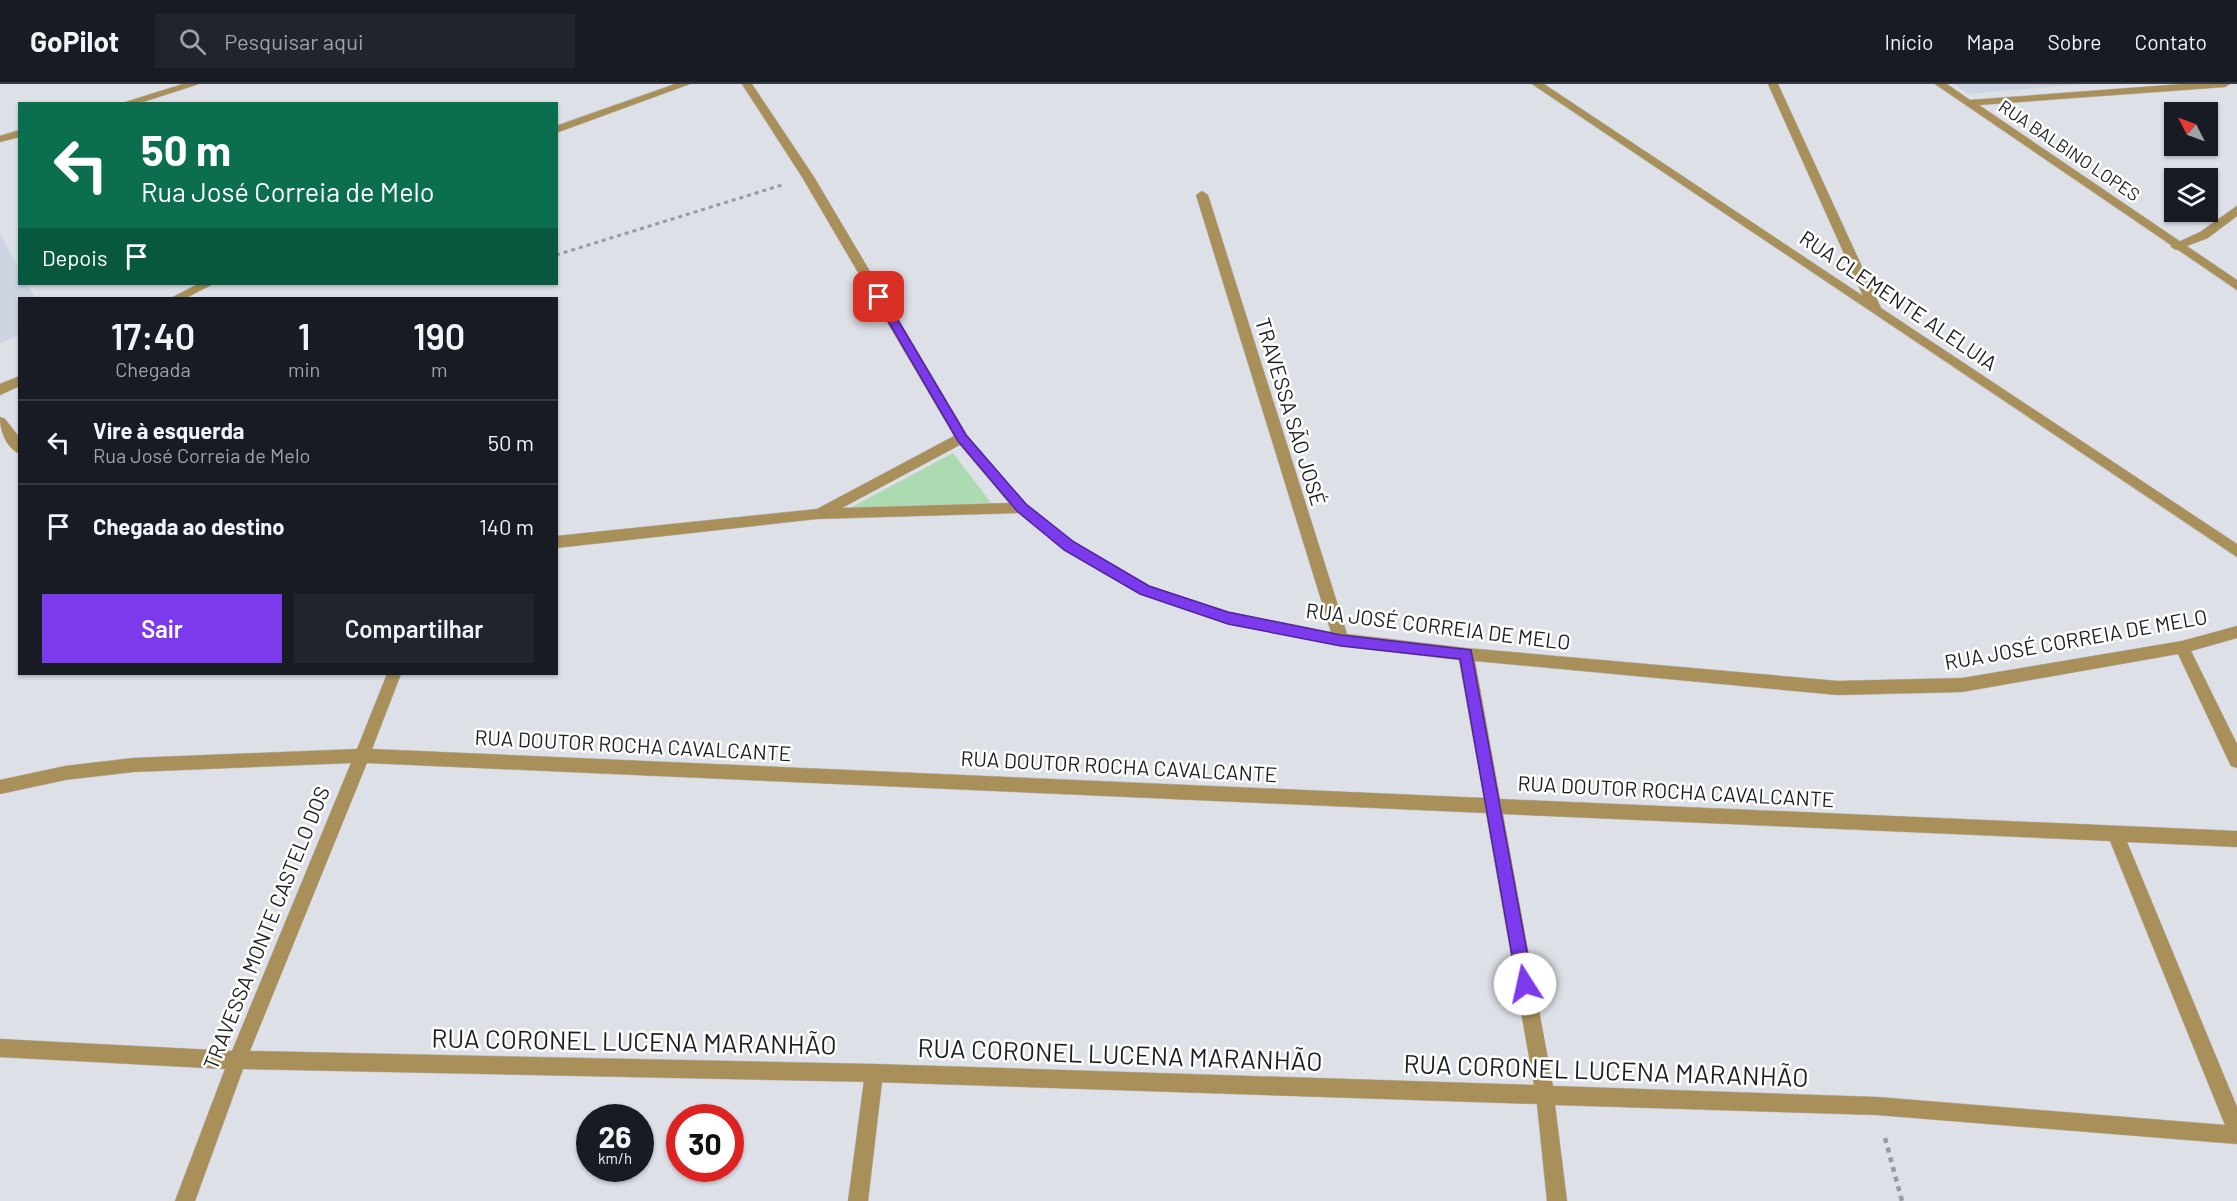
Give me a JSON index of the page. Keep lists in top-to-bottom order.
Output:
{
  "streets": {
    "street": [
      "RUA BALBINO LOPES",
      "RUA CLEMENTE ALELUIA",
      "TRAVESSA SÃO JOSÉ",
      "RUA JOSÉ CORREIA DE MELO",
      "RUA DOUTOR ROCHA CAVALCANTE",
      "TRAVESSA MONTE CASTELO DOS",
      "RUA CORONEL LUCENA MARANHÃO"
    ]
  },
  "crossings": [
    ["TRAVESSA SÃO JOSÉ", "RUA JOSÉ CORREIA DE MELO"],
    ["RUA DOUTOR ROCHA CAVALCANTE", "TRAVESSA MONTE CASTELO DOS"],
    ["TRAVESSA MONTE CASTELO DOS", "RUA CORONEL LUCENA MARANHÃO"]
  ],
  "north": "top left",
  "page": {
    "header": "GoPilot",
    "search": "Pesquisar aqui",
    "nav": [
      "Início",
      "Mapa",
      "Sobre",
      "Contato"
    ],
    "turn": ["50 m", "Rua José Correia de Melo"],
    "then": "Depois",
    "eta": [
      "17:40",
      "Chegada",
      "1",
      "min",
      "190",
      "m"
    ],
    "list": [
      {
        "name": "Vire à esquerda",
        "note": "Rua José Correia de Melo",
        "value": "50 m"
      },
      {
        "name": "Chegada ao destino",
        "value": "140 m"
      }
    ],
    "buttons": ["Sair", "Compartilhar"],
    "speed": "26 km/h",
    "limit": "30"
  }
}
